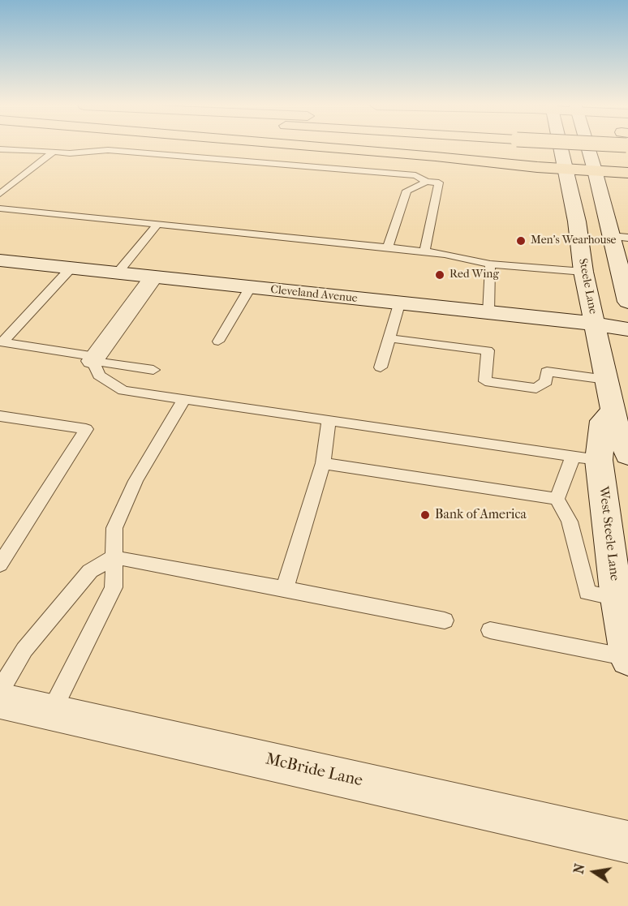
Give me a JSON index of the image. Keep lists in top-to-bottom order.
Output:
{
  "streets": {
    "main road": [
      "Steele Lane",
      "Cleveland Avenue",
      "West Steele Lane",
      "McBride Lane"
    ]
  },
  "crossings": [
    ["Steele Lane", "Cleveland Avenue"],
    ["Steele Lane", "West Steele Lane"]
  ],
  "places": ["Men's Wearhouse", "Red Wing", "Bank of America"],
  "north": "left"
}
